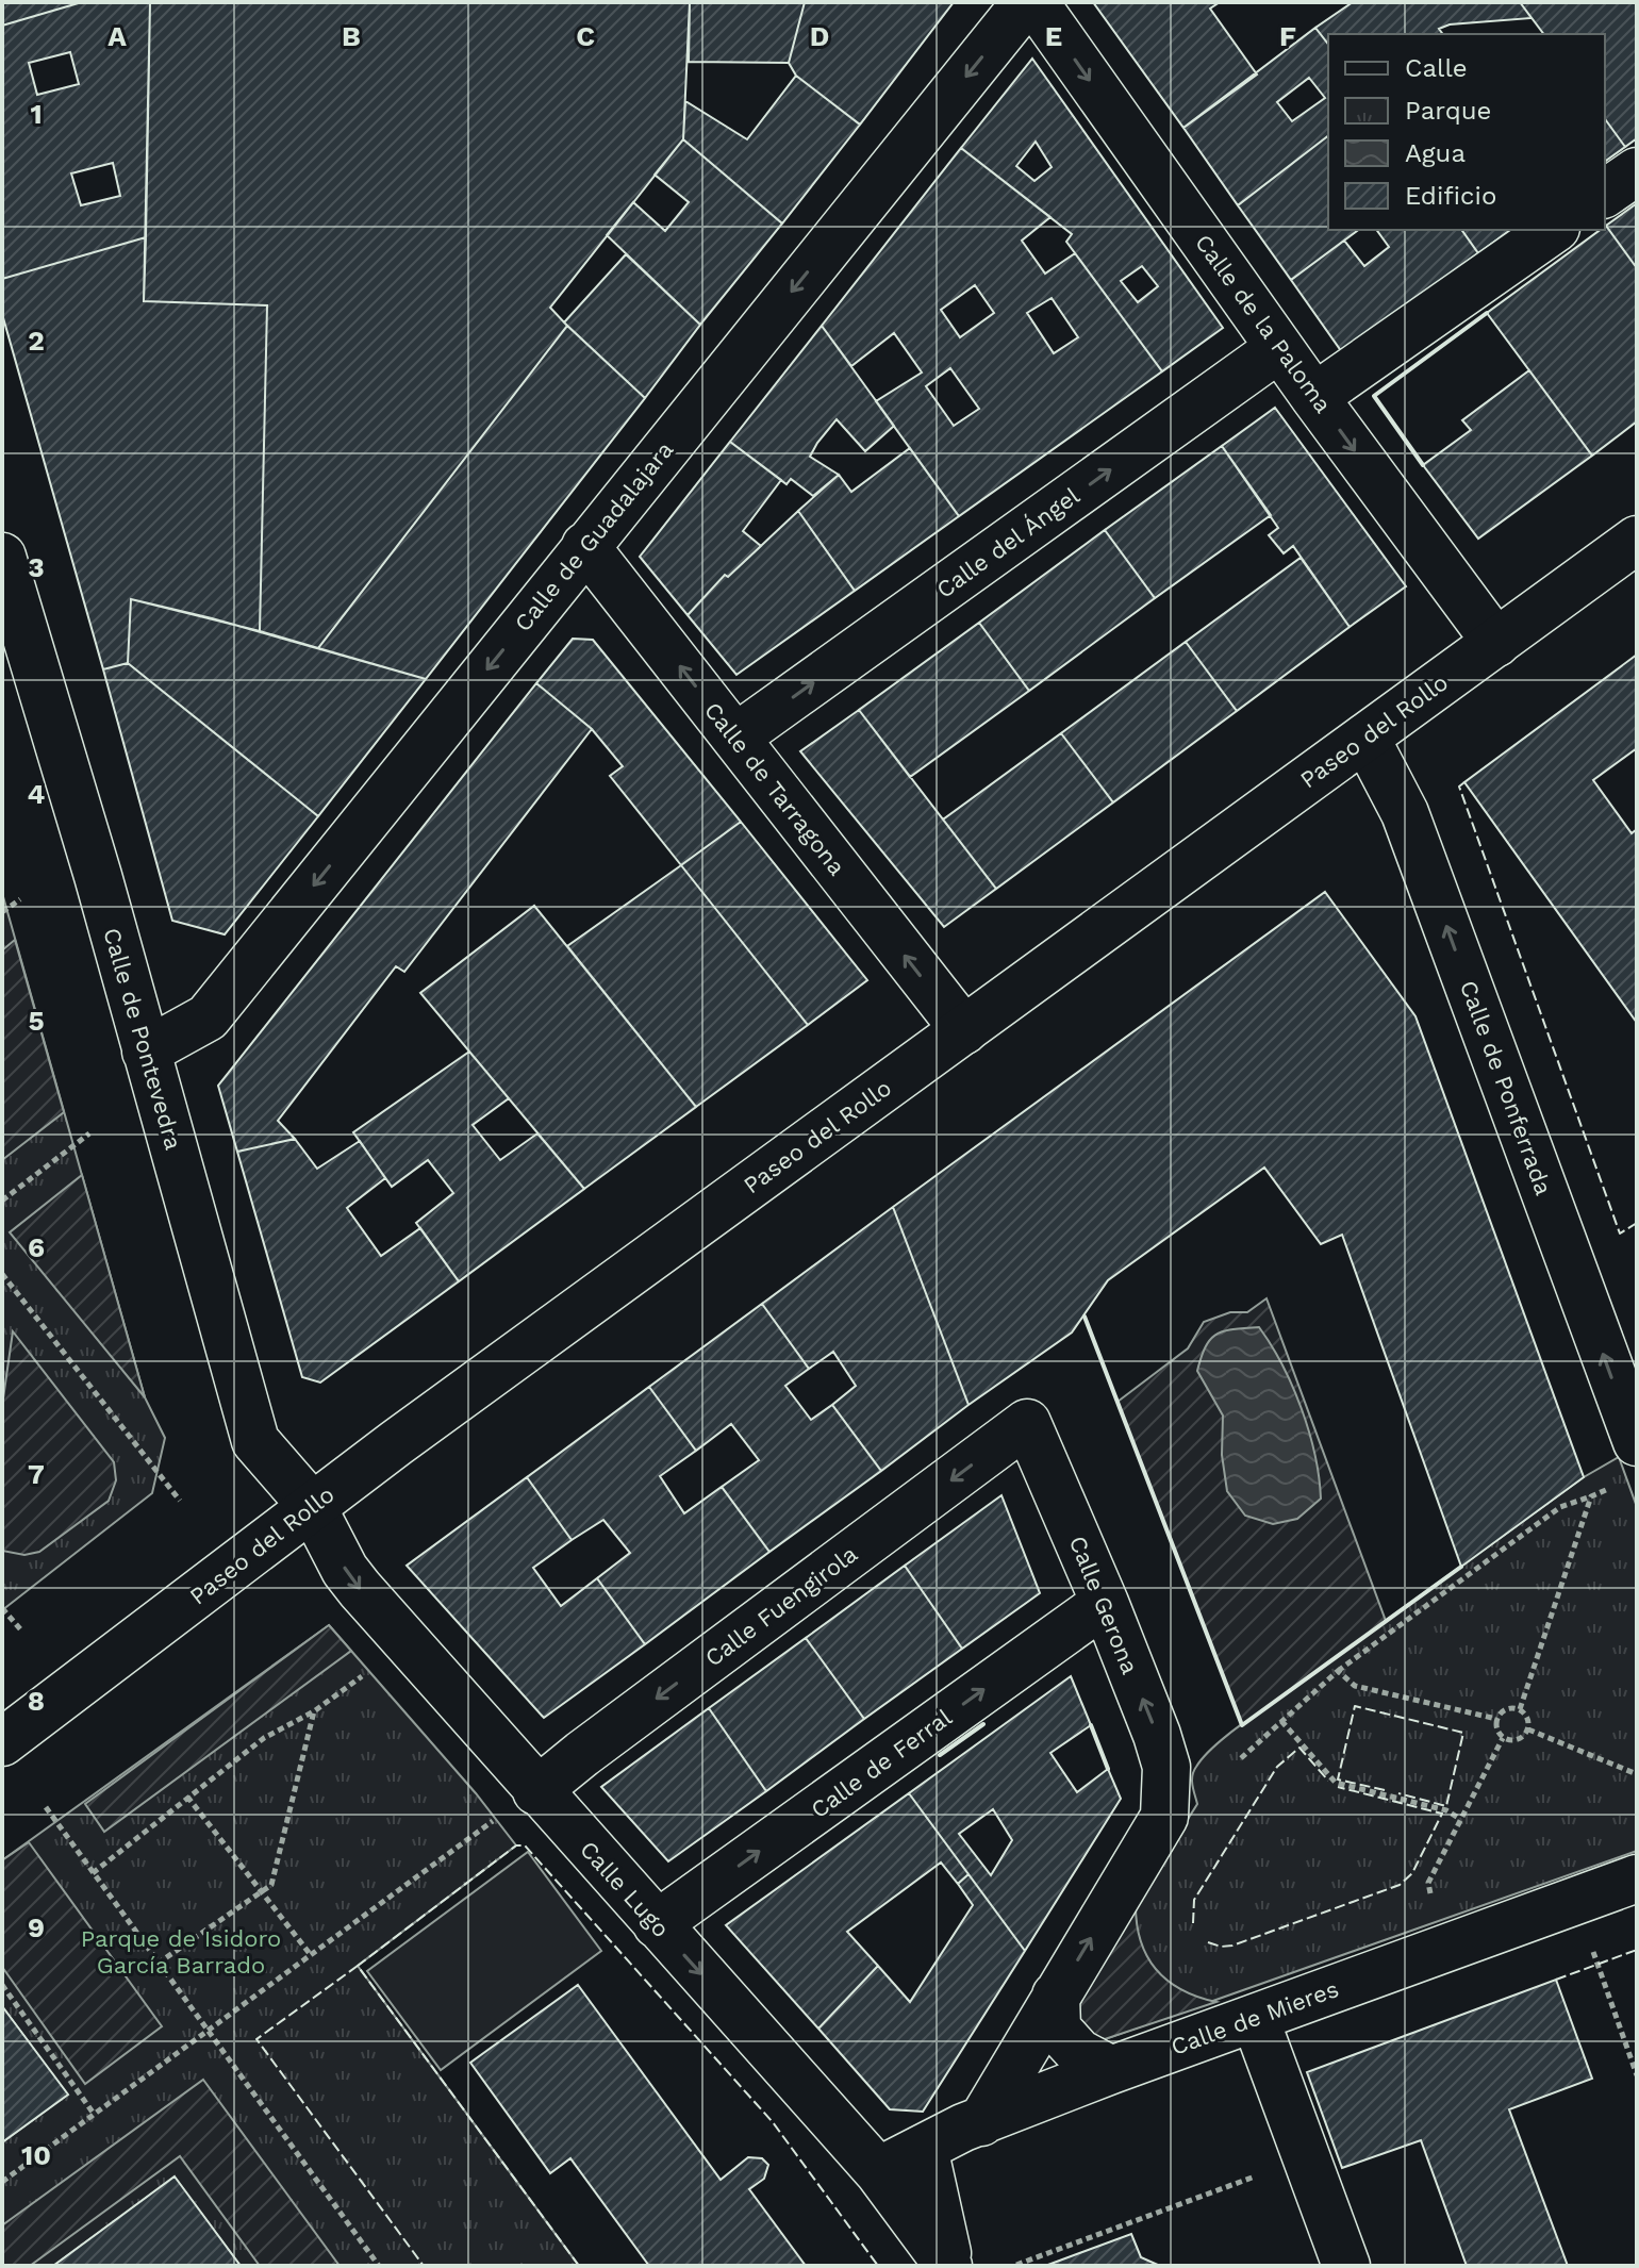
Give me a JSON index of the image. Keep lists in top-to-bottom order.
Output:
{
  "streets": {
    "street": [
      "Calle de la Paloma",
      "Calle de Guadalajara",
      "Calle del Ángel",
      "Paseo del Rollo",
      "Calle de Tarragona",
      "Calle de Pontevedra",
      "Calle de Ponferrada",
      "Calle Gerona",
      "Calle Fuengirola",
      "Calle de Ferral",
      "Calle Lugo",
      "Calle de Mieres"
    ]
  },
  "crossings": [
    ["Calle de la Paloma", "Calle del Ángel"],
    ["Calle de la Paloma", "Paseo del Rollo"],
    ["Calle de Guadalajara", "Calle de Tarragona"],
    ["Calle de Guadalajara", "Calle de Pontevedra"],
    ["Calle del Ángel", "Calle de Tarragona"],
    ["Paseo del Rollo", "Calle de Tarragona"],
    ["Paseo del Rollo", "Calle de Pontevedra"],
    ["Paseo del Rollo", "Calle de Ponferrada"],
    ["Paseo del Rollo", "Calle Lugo"],
    ["Calle de Pontevedra", "Calle Lugo"],
    ["Calle Gerona", "Calle Fuengirola"],
    ["Calle Gerona", "Calle de Ferral"],
    ["Calle Fuengirola", "Calle Lugo"],
    ["Calle de Ferral", "Calle Lugo"],
    ["Calle Lugo", "Calle de Mieres"]
  ],
  "one_way": [
    "Calle de la Paloma",
    "Calle de Guadalajara",
    "Calle del Ángel",
    "Calle de Tarragona",
    "Calle de Ponferrada",
    "Calle Gerona",
    "Calle Fuengirola",
    "Calle de Ferral",
    "Calle Lugo"
  ],
  "parks": ["Parque de Isidoro García Barrado"],
  "legend": [
    "Calle",
    "Parque",
    "Agua",
    "Edificio"
  ],
  "grid": {
    "columns": [
      "A",
      "B",
      "C",
      "D",
      "E",
      "F"
    ],
    "rows": [
      "1",
      "2",
      "3",
      "4",
      "5",
      "6",
      "7",
      "8",
      "9",
      "10"
    ]
  }
}
